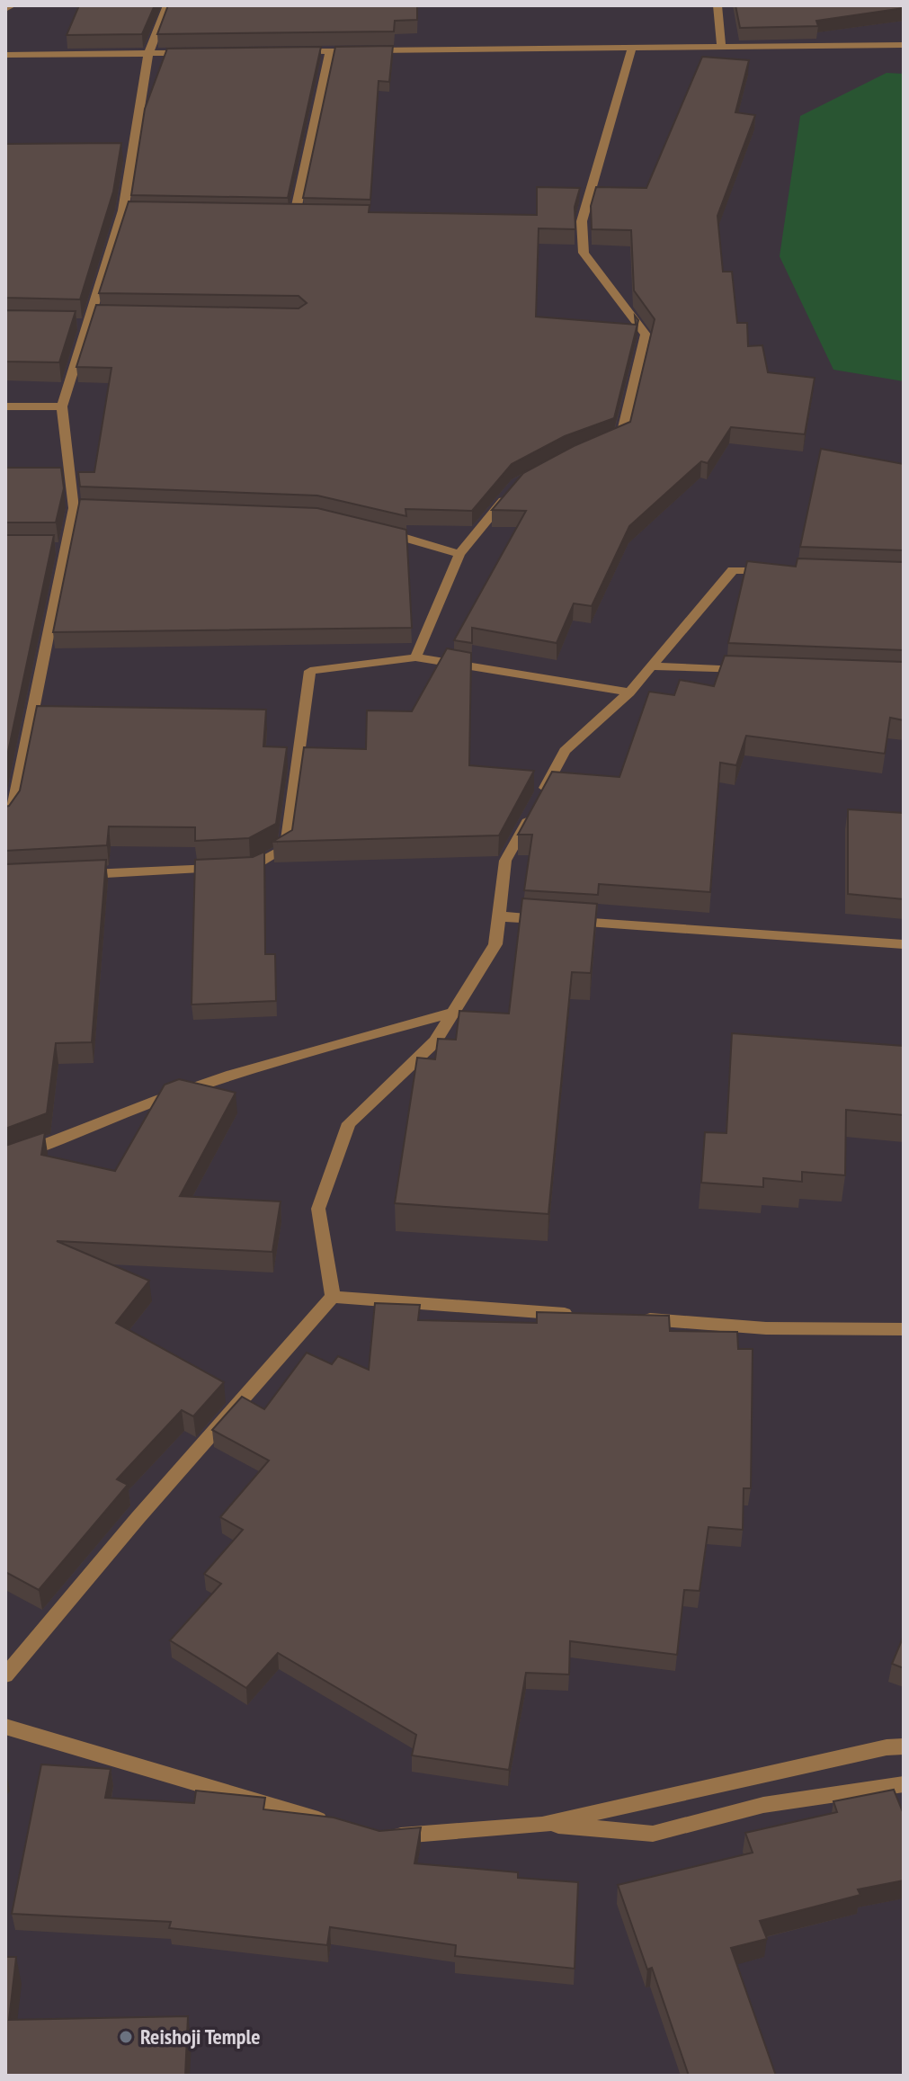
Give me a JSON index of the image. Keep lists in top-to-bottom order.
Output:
{
  "places": ["Reishoji Temple"]
}
